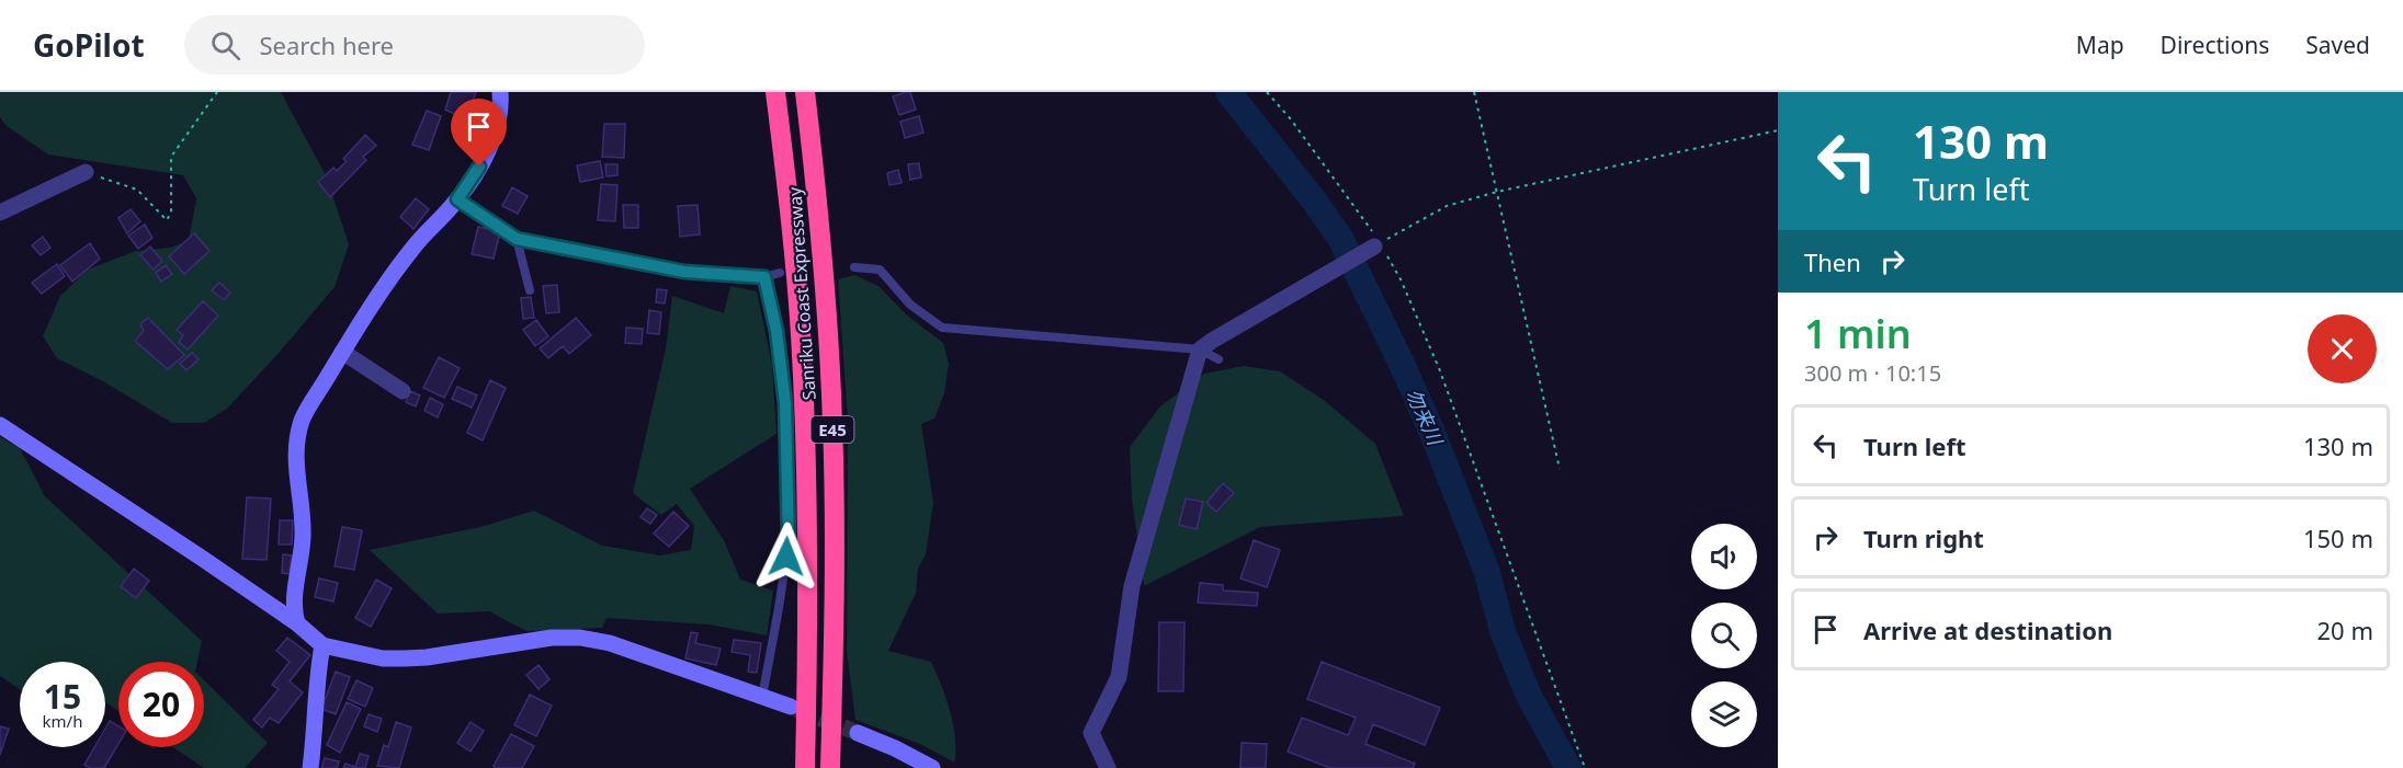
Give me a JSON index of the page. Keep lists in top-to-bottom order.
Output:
{
  "streets": {
    "highway": ["Sanriku Coast Expressway", "E45"]
  },
  "water": ["勿来川"],
  "page": {
    "header": "GoPilot",
    "search": "Search here",
    "nav": ["Map", "Directions", "Saved"],
    "turn": ["130 m", "Turn left"],
    "then": "Then",
    "heading": ["1 min", "300 m · 10:15"],
    "list": [
      {
        "name": "Turn left",
        "value": "130 m"
      },
      {
        "name": "Turn right",
        "value": "150 m"
      },
      {
        "name": "Arrive at destination",
        "value": "20 m"
      }
    ],
    "speed": "15 km/h",
    "limit": "20"
  }
}
